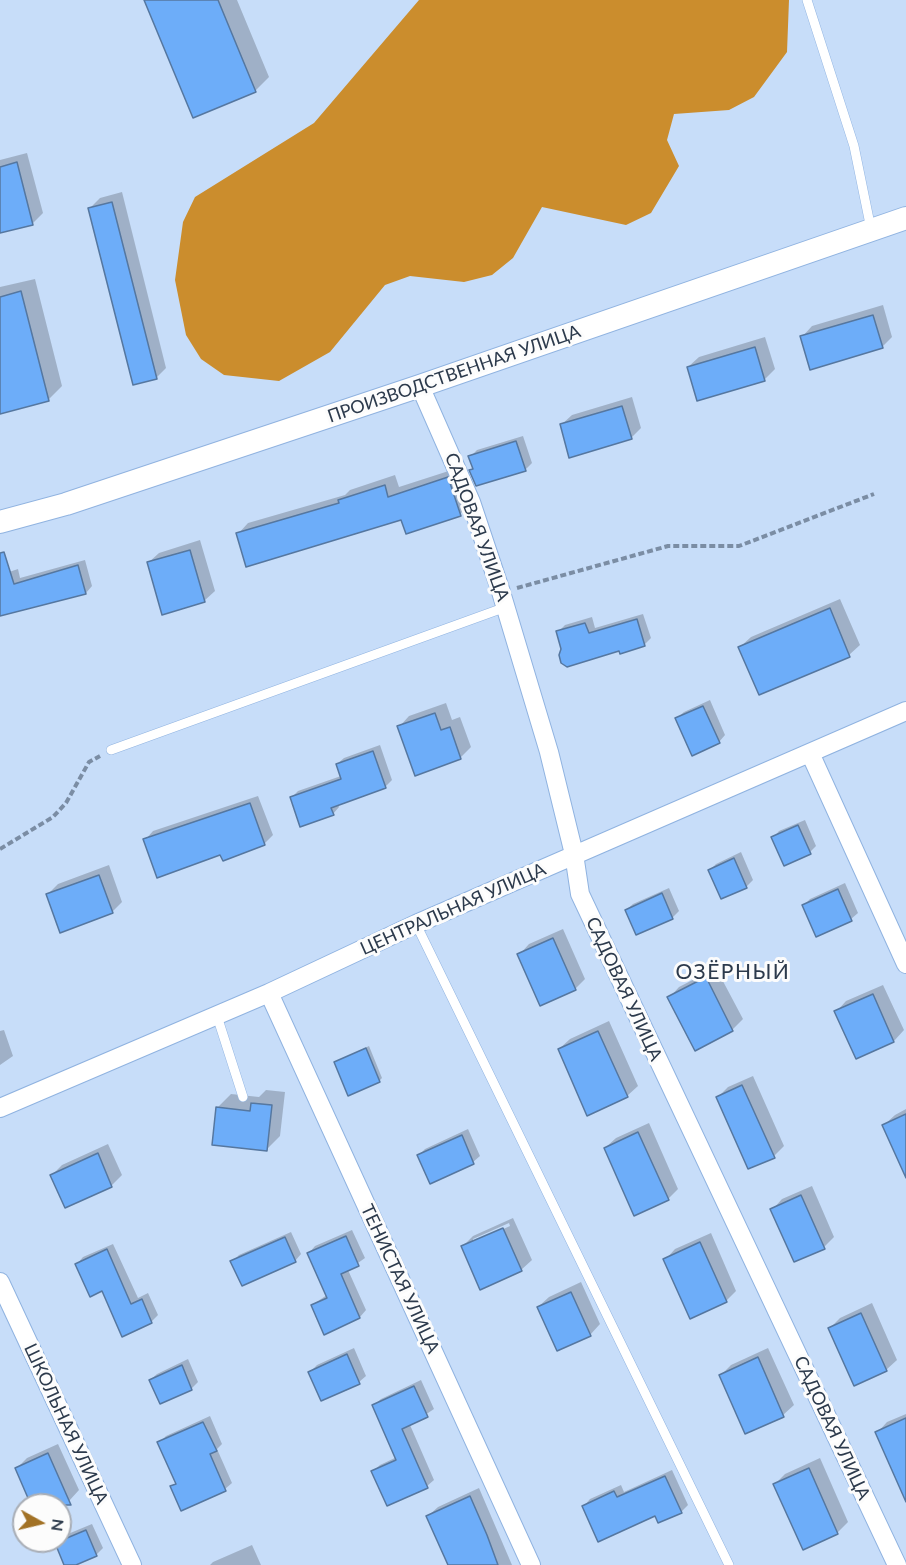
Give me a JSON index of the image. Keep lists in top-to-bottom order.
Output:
{
  "streets": {
    "street": [
      "ПРОИЗВОДСТВЕННАЯ УЛИЦА",
      "САДОВАЯ УЛИЦА",
      "ЦЕНТРАЛЬНАЯ УЛИЦА",
      "ТЕНИСТАЯ УЛИЦА",
      "ШКОЛЬНАЯ УЛИЦА"
    ]
  },
  "crossings": [
    ["ПРОИЗВОДСТВЕННАЯ УЛИЦА", "САДОВАЯ УЛИЦА"],
    ["САДОВАЯ УЛИЦА", "ЦЕНТРАЛЬНАЯ УЛИЦА"],
    ["ЦЕНТРАЛЬНАЯ УЛИЦА", "ТЕНИСТАЯ УЛИЦА"]
  ],
  "districts": ["ОЗЁРНЫЙ"],
  "north": "right"
}
